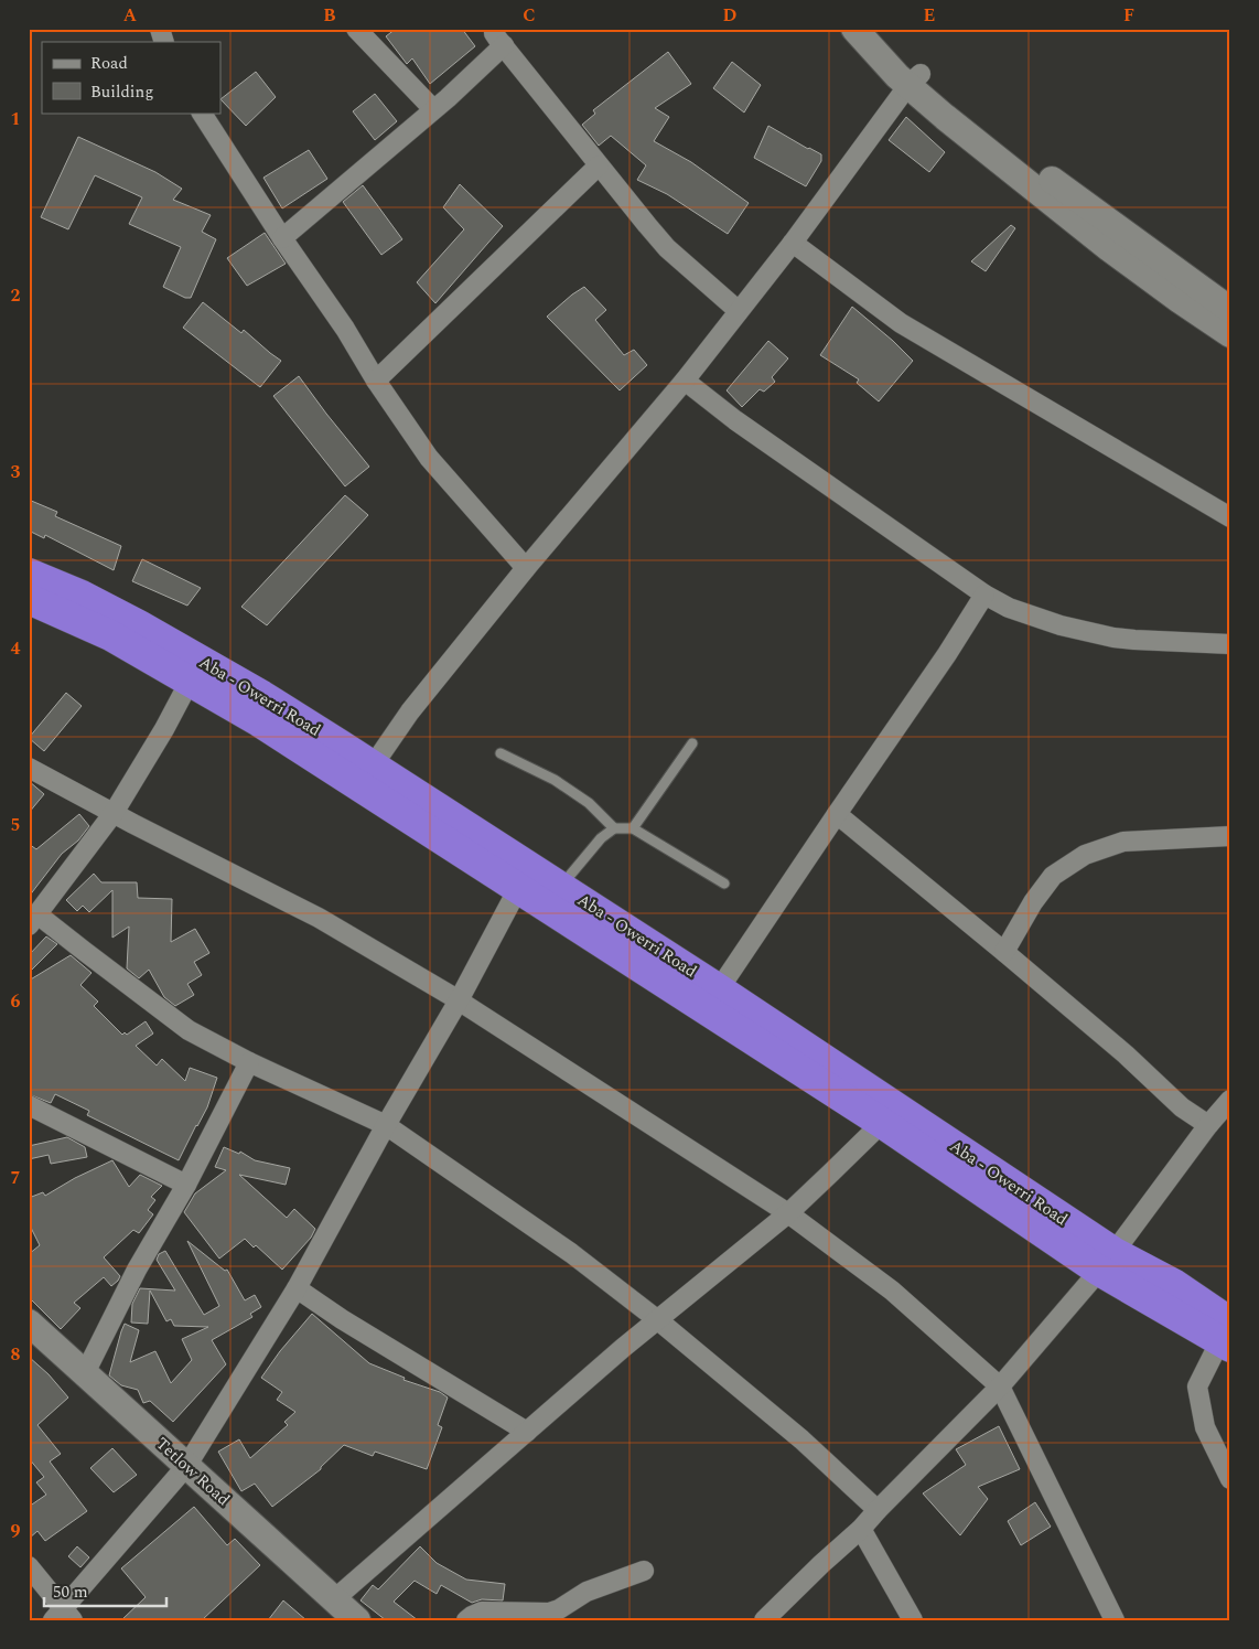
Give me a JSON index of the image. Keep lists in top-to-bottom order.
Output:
{
  "streets": {
    "highway": ["Aba - Owerri Road"],
    "main road": ["Tetlow Road"]
  },
  "legend": ["Road", "Building"],
  "scale_bar": "50 m",
  "grid": {
    "columns": [
      "A",
      "B",
      "C",
      "D",
      "E",
      "F"
    ],
    "rows": [
      "1",
      "2",
      "3",
      "4",
      "5",
      "6",
      "7",
      "8",
      "9"
    ]
  }
}
